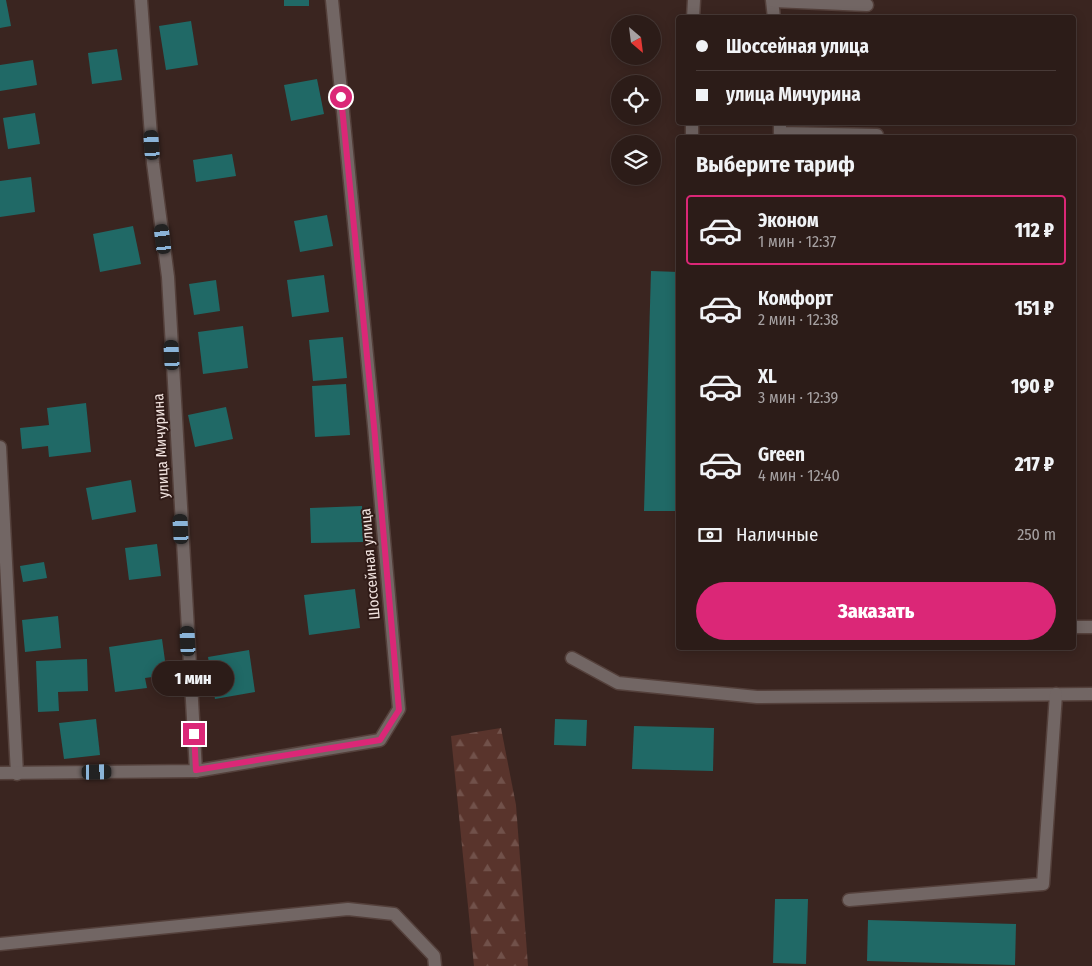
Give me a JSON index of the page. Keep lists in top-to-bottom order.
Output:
{
  "streets": {
    "street": ["улица Мичурина", "Шоссейная улица"]
  },
  "crossings": [
    ["улица Мичурина", "Шоссейная улица"]
  ],
  "north": "bottom right",
  "page": {
    "banner": ["Шоссейная улица", "улица Мичурина"],
    "heading": "Выберите тариф",
    "list": [
      {
        "name": "Эконом",
        "note": "1 мин · 12:37",
        "value": "112 ₽"
      },
      {
        "name": "Комфорт",
        "note": "2 мин · 12:38",
        "value": "151 ₽"
      },
      {
        "name": "XL",
        "note": "3 мин · 12:39",
        "value": "190 ₽"
      },
      {
        "name": "Green",
        "note": "4 мин · 12:40",
        "value": "217 ₽"
      }
    ],
    "pay": ["Наличные", "250 m"],
    "buttons": "Заказать",
    "bubble": "1 мин"
  }
}
